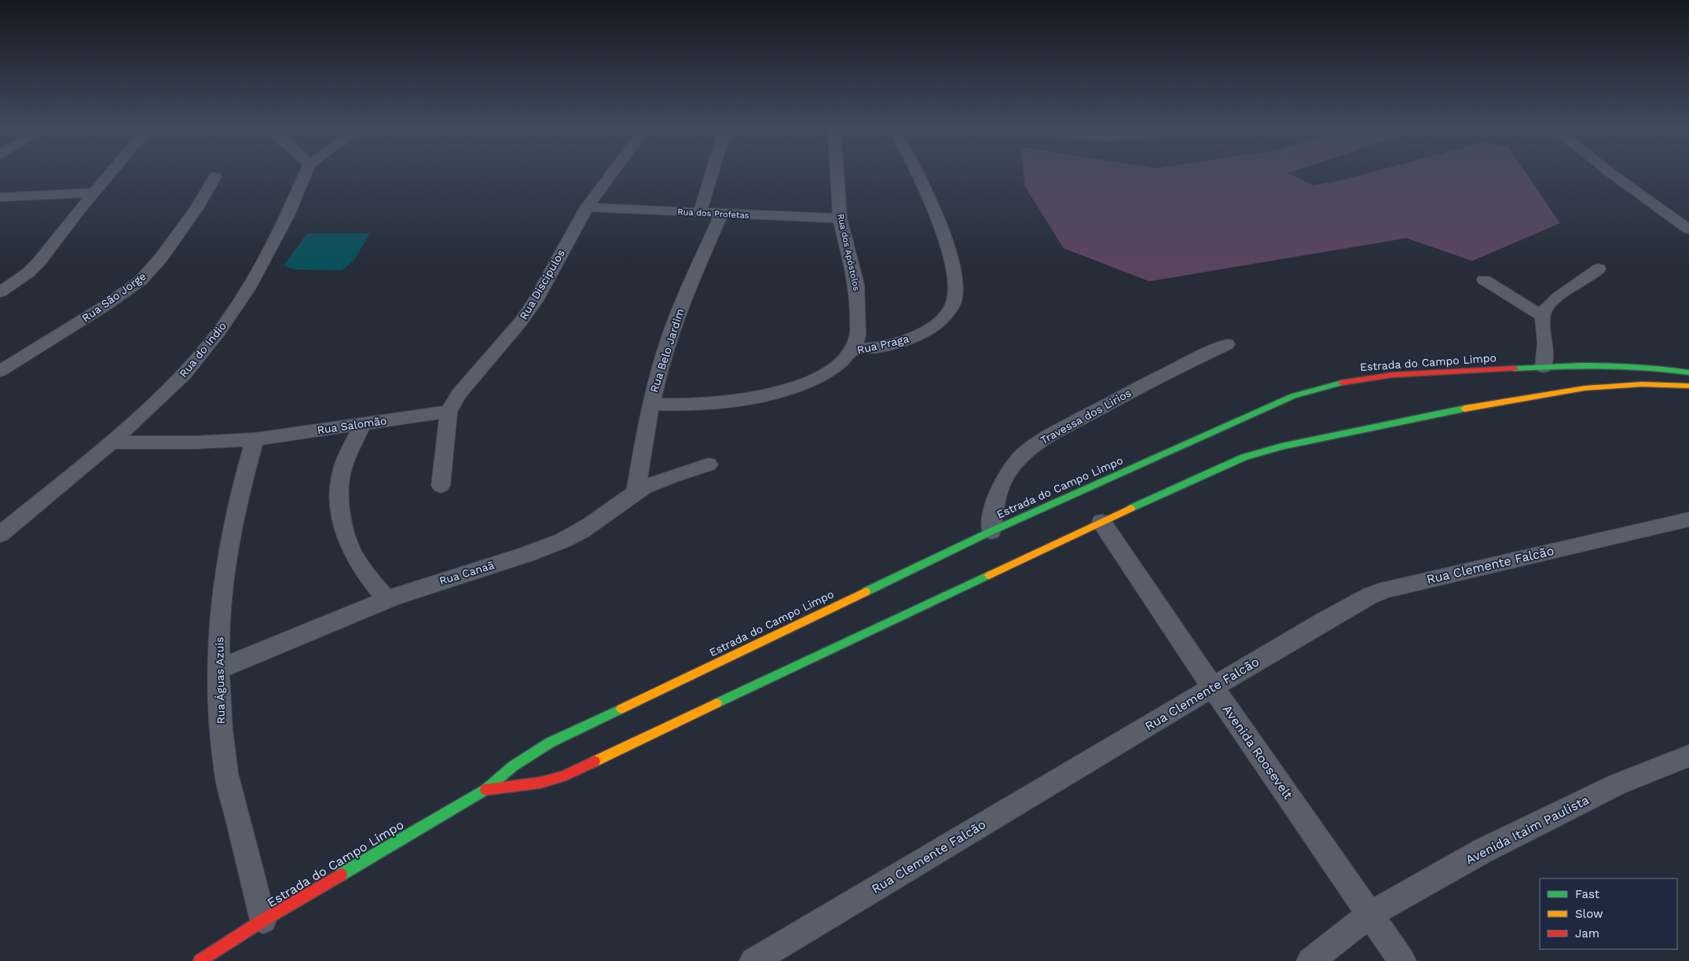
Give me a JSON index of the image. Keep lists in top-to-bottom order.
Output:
{
  "streets": {
    "street": [
      "Rua dos Profetas",
      "Rua dos Apóstolos",
      "Rua Discipulos",
      "Rua São Jorge",
      "Rua Praga",
      "Rua do Indio",
      "Rua Belo Jardim",
      "Estrada do Campo Limpo",
      "Travessa dos Lirios",
      "Rua Salomão",
      "Rua Clemente Falcão",
      "Rua Canaã",
      "Rua Águas Azuis",
      "Avenida Roosevelt",
      "Avenida Itaim Paulista"
    ]
  },
  "crossings": [
    ["Rua dos Profetas", "Rua dos Apóstolos"],
    ["Rua dos Profetas", "Rua Discipulos"],
    ["Rua dos Profetas", "Rua Belo Jardim"],
    ["Rua dos Apóstolos", "Rua Praga"],
    ["Rua Discipulos", "Rua Salomão"],
    ["Rua Praga", "Rua Belo Jardim"],
    ["Rua do Indio", "Rua Salomão"],
    ["Rua Belo Jardim", "Rua Canaã"],
    ["Estrada do Campo Limpo", "Travessa dos Lirios"],
    ["Estrada do Campo Limpo", "Rua Águas Azuis"],
    ["Estrada do Campo Limpo", "Avenida Roosevelt"],
    ["Rua Salomão", "Rua Águas Azuis"],
    ["Rua Clemente Falcão", "Avenida Roosevelt"],
    ["Rua Canaã", "Rua Águas Azuis"],
    ["Avenida Roosevelt", "Avenida Itaim Paulista"]
  ],
  "legend": ["Fast", "Slow", "Jam"]
}
